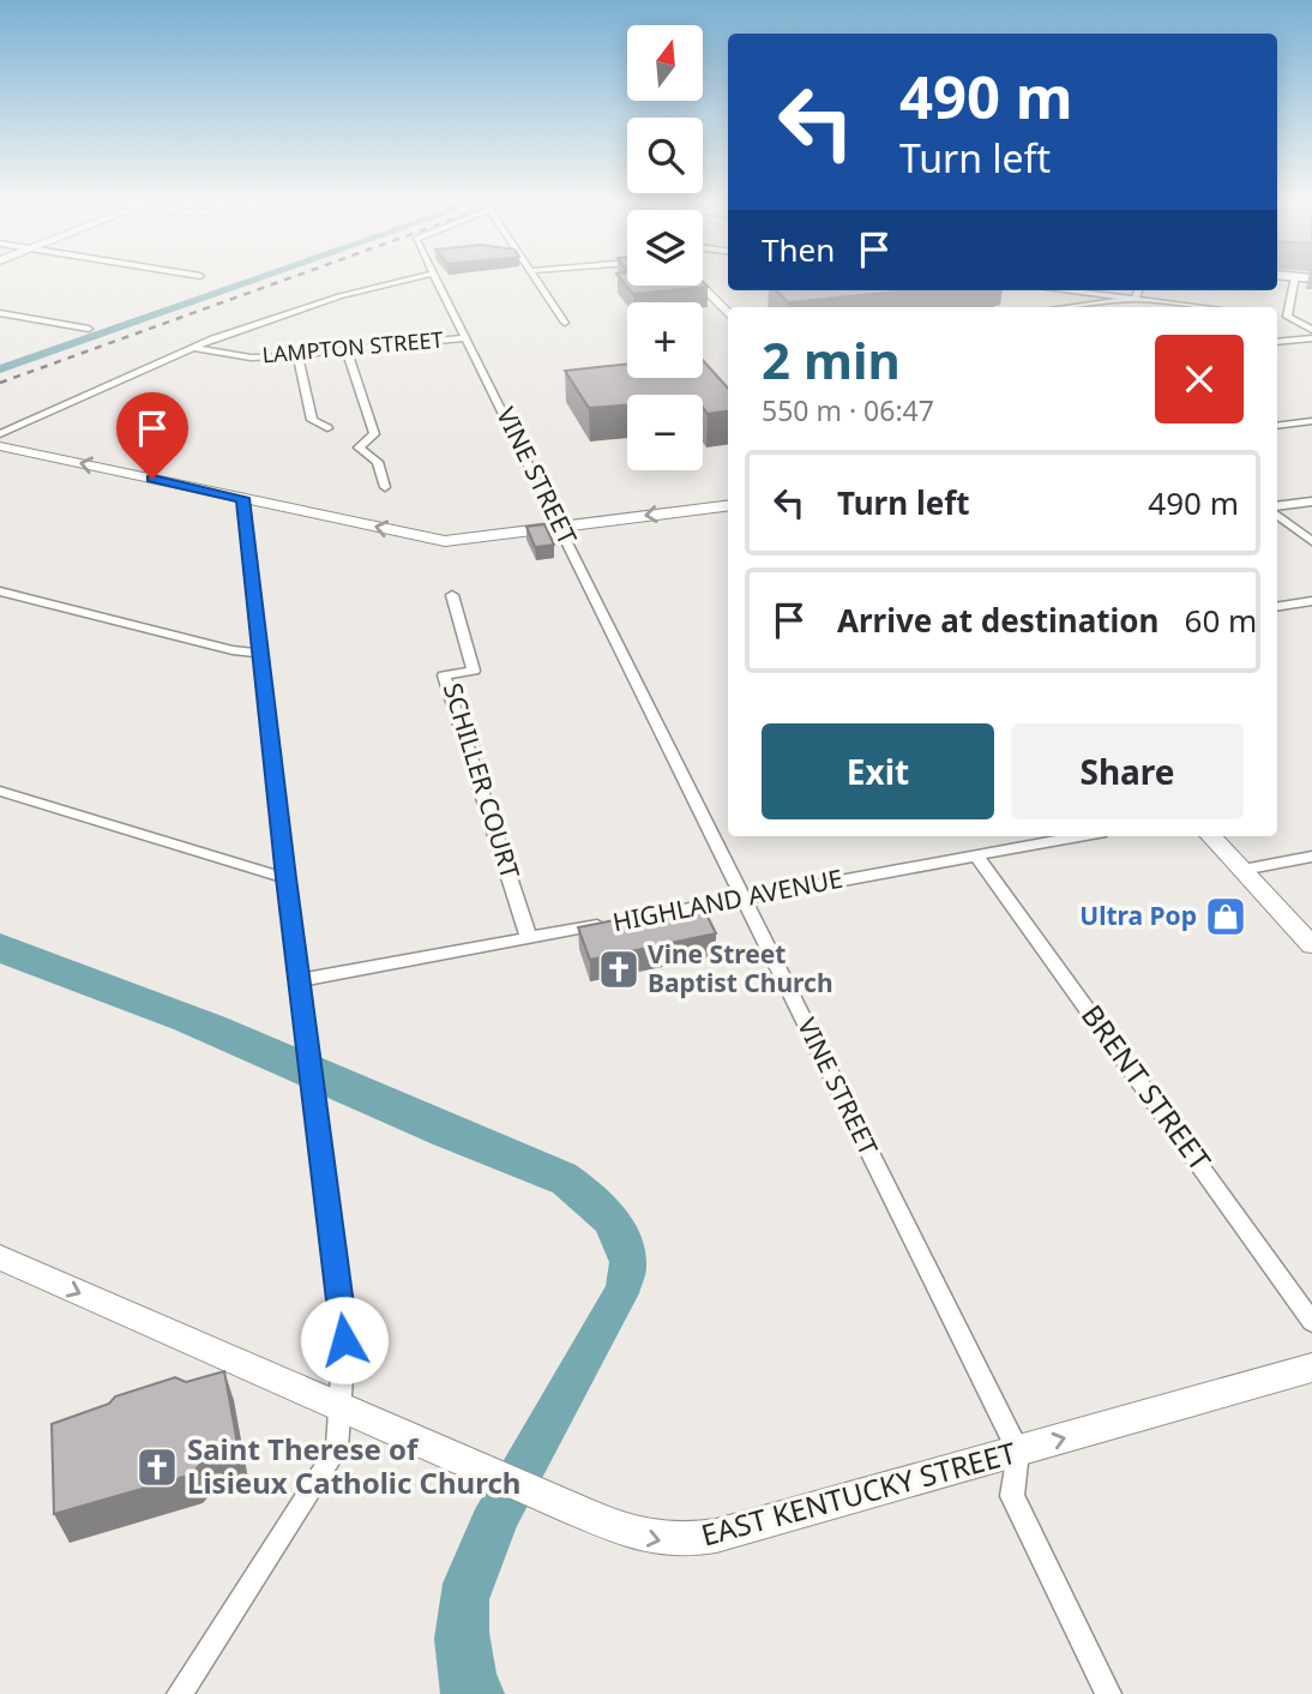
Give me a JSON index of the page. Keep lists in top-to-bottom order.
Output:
{
  "streets": {
    "street": [
      "LAMPTON STREET",
      "VINE STREET",
      "SCHILLER COURT",
      "HIGHLAND AVENUE",
      "BRENT STREET",
      "EAST KENTUCKY STREET"
    ]
  },
  "crossings": [
    ["LAMPTON STREET", "VINE STREET"],
    ["VINE STREET", "HIGHLAND AVENUE"],
    ["VINE STREET", "EAST KENTUCKY STREET"],
    ["SCHILLER COURT", "HIGHLAND AVENUE"],
    ["HIGHLAND AVENUE", "BRENT STREET"]
  ],
  "one_way": ["EAST KENTUCKY STREET"],
  "places": {
    "shop": ["Ultra Pop"],
    "church": ["Vine Street Baptist Church", "Saint Therese of Lisieux Catholic Church"]
  },
  "north": "top",
  "page": {
    "map_buttons": ["+", "−"],
    "turn": ["490 m", "Turn left"],
    "then": "Then",
    "heading": ["2 min", "550 m · 06:47"],
    "list": [
      {
        "name": "Turn left",
        "value": "490 m"
      },
      {
        "name": "Arrive at destination",
        "value": "60 m"
      }
    ],
    "buttons": ["Exit", "Share"]
  }
}
